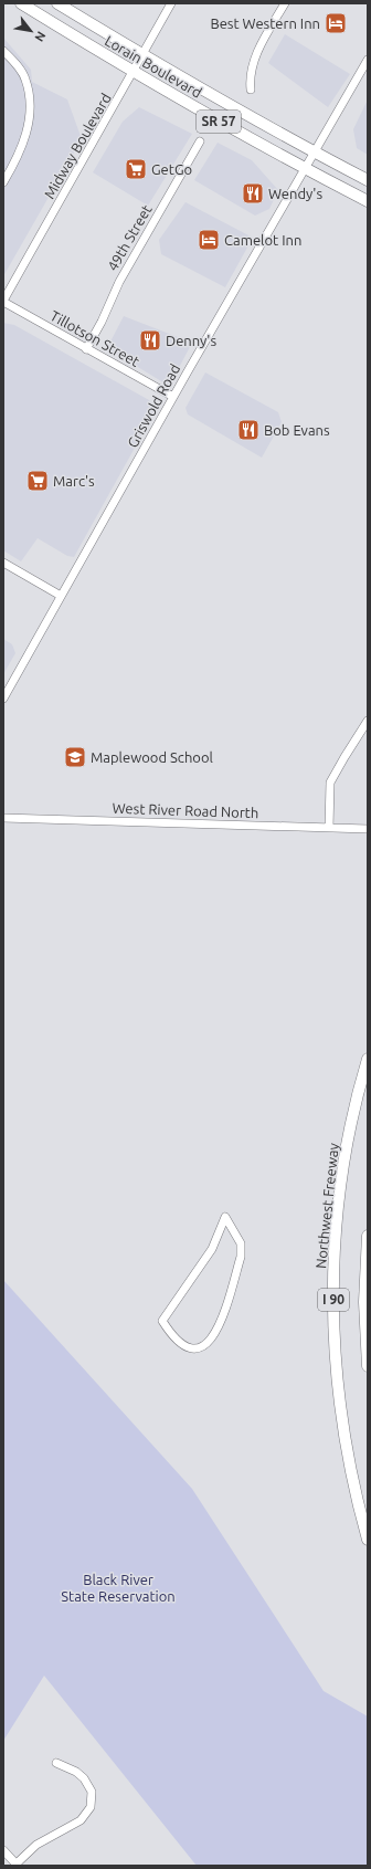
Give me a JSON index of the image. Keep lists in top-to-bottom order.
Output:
{
  "streets": {
    "highway": [
      "Lorain Boulevard",
      "SR 57",
      "Northwest Freeway",
      "I 90"
    ],
    "street": [
      "Midway Boulevard",
      "49th Street",
      "Tillotson Street",
      "Griswold Road",
      "West River Road North"
    ]
  },
  "crossings": [
    ["Lorain Boulevard", "Midway Boulevard"],
    ["Lorain Boulevard", "Griswold Road"],
    ["Midway Boulevard", "Tillotson Street"],
    ["49th Street", "Tillotson Street"],
    ["Tillotson Street", "Griswold Road"]
  ],
  "parks": ["Black River State Reservation"],
  "places": {
    "hotel": ["Best Western Inn", "Camelot Inn"],
    "supermarket": ["GetGo", "Marc's"],
    "restaurant": ["Wendy's", "Denny's", "Bob Evans"],
    "school or university": ["Maplewood School"]
  },
  "north": "bottom right"
}
